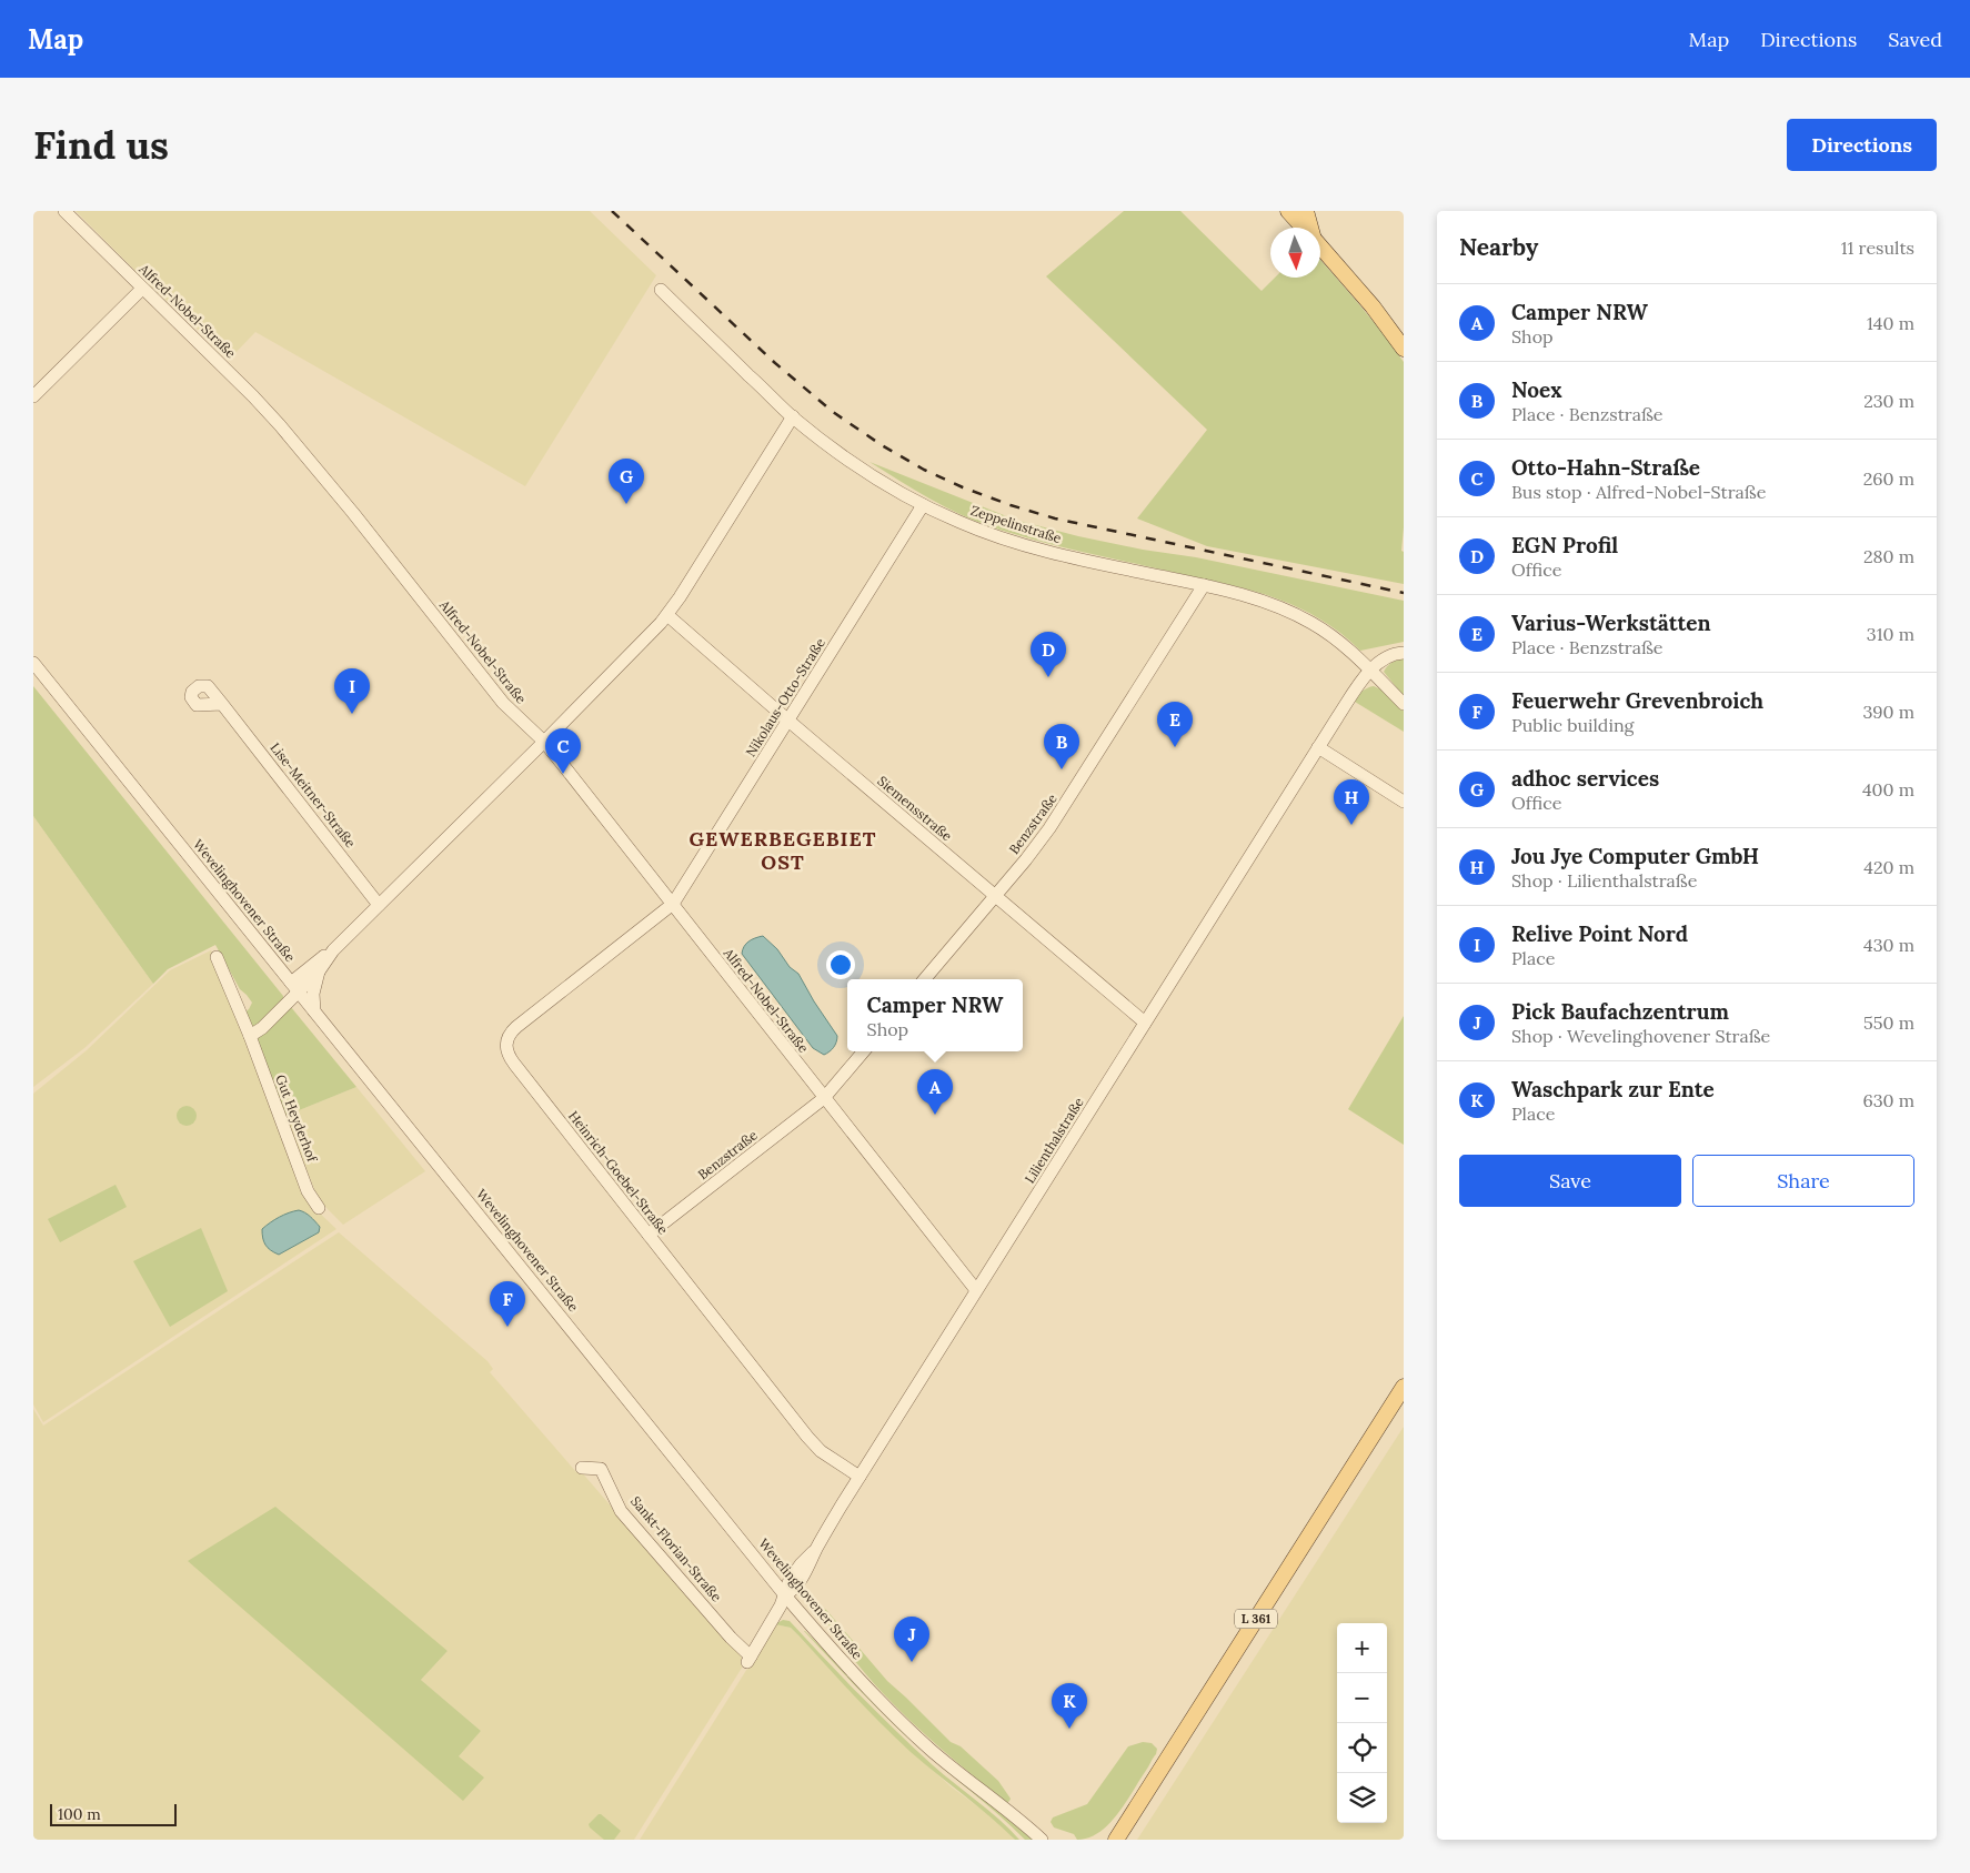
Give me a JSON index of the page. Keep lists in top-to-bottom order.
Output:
{
  "streets": {
    "main road": ["L 361"],
    "street": [
      "Alfred-Nobel-Straße",
      "Zeppelinstraße",
      "Nikolaus-Otto-Straße",
      "Lise-Meitner-Straße",
      "Siemensstraße",
      "Benzstraße",
      "Wevelinghovener Straße",
      "Gut Heyderhof",
      "Lilienthalstraße",
      "Heinrich-Goebel-Straße",
      "Sankt-Florian-Straße"
    ]
  },
  "crossings": [
    ["Alfred-Nobel-Straße", "Nikolaus-Otto-Straße"],
    ["Alfred-Nobel-Straße", "Benzstraße"],
    ["Alfred-Nobel-Straße", "Lilienthalstraße"],
    ["Alfred-Nobel-Straße", "Heinrich-Goebel-Straße"],
    ["Zeppelinstraße", "Nikolaus-Otto-Straße"],
    ["Zeppelinstraße", "Benzstraße"],
    ["Zeppelinstraße", "Lilienthalstraße"],
    ["Nikolaus-Otto-Straße", "Siemensstraße"],
    ["Nikolaus-Otto-Straße", "Heinrich-Goebel-Straße"],
    ["Siemensstraße", "Benzstraße"],
    ["Siemensstraße", "Lilienthalstraße"],
    ["Benzstraße", "Heinrich-Goebel-Straße"],
    ["Wevelinghovener Straße", "Lilienthalstraße"],
    ["Lilienthalstraße", "Heinrich-Goebel-Straße"],
    ["Lilienthalstraße", "Sankt-Florian-Straße"]
  ],
  "districts": ["GEWERBEGEBIET OST"],
  "scale_bar": "100 m",
  "north": "bottom",
  "page": {
    "header": "Map",
    "nav": ["Map", "Directions", "Saved"],
    "buttons": [
      "Directions",
      ["Save", "Share"]
    ],
    "title": "Find us",
    "heading": ["Nearby", "11 results"],
    "list": [
      {
        "mark": "A",
        "name": "Camper NRW",
        "note": "Shop",
        "value": "140 m"
      },
      {
        "mark": "B",
        "name": "Noex",
        "note": "Place · Benzstraße",
        "value": "230 m"
      },
      {
        "mark": "C",
        "name": "Otto-Hahn-Straße",
        "note": "Bus stop · Alfred-Nobel-Straße",
        "value": "260 m"
      },
      {
        "mark": "D",
        "name": "EGN Profil",
        "note": "Office",
        "value": "280 m"
      },
      {
        "mark": "E",
        "name": "Varius-Werkstätten",
        "note": "Place · Benzstraße",
        "value": "310 m"
      },
      {
        "mark": "F",
        "name": "Feuerwehr Grevenbroich",
        "note": "Public building",
        "value": "390 m"
      },
      {
        "mark": "G",
        "name": "adhoc services",
        "note": "Office",
        "value": "400 m"
      },
      {
        "mark": "H",
        "name": "Jou Jye Computer GmbH",
        "note": "Shop · Lilienthalstraße",
        "value": "420 m"
      },
      {
        "mark": "I",
        "name": "Relive Point Nord",
        "note": "Place",
        "value": "430 m"
      },
      {
        "mark": "J",
        "name": "Pick Baufachzentrum",
        "note": "Shop · Wevelinghovener Straße",
        "value": "550 m"
      },
      {
        "mark": "K",
        "name": "Waschpark zur Ente",
        "note": "Place",
        "value": "630 m"
      }
    ],
    "pins": [
      "G",
      "D",
      "I",
      "E",
      "B",
      "C",
      "H",
      "A",
      "F",
      "J",
      "K"
    ],
    "popup": ["Camper NRW", "Shop"],
    "map_buttons": ["+", "−"],
    "scale": "100 m"
  }
}
